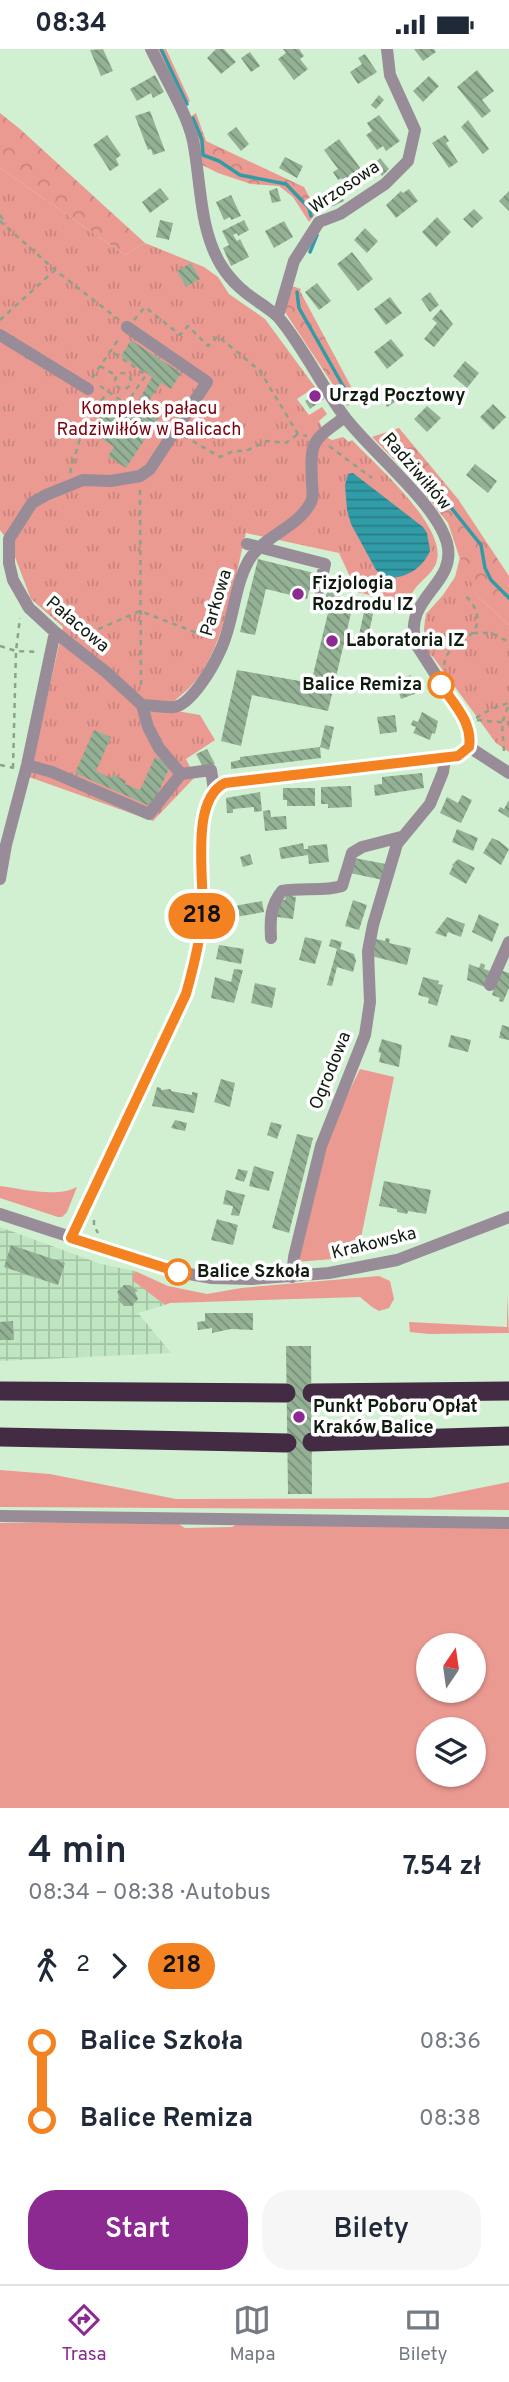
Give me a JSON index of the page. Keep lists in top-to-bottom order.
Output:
{
  "streets": {
    "street": [
      "Wrzosowa",
      "Radziwiłłów",
      "Parkowa",
      "Pałacowa",
      "Ogrodowa",
      "Krakowska"
    ]
  },
  "crossings": [
    ["Wrzosowa", "Radziwiłłów"],
    ["Parkowa", "Pałacowa"],
    ["Ogrodowa", "Krakowska"]
  ],
  "parks": ["Kompleks pałacu Radziwiłłów w Balicach"],
  "places": [
    "Urząd Pocztowy",
    "Fizjologia Rozdrodu IZ",
    "Laboratoria IZ",
    "Balice Remiza",
    "Balice Szkoła",
    "Punkt Poboru Opłat Kraków Balice"
  ],
  "lines": ["bus line 218"],
  "north": "top",
  "page": {
    "status": "08:34",
    "on_map": "218",
    "heading": ["4 min", "08:34 – 08:38 · Autobus", "7.54 zł"],
    "legs": ["2", "218"],
    "list": [
      {
        "name": "Balice Szkoła",
        "value": "08:36"
      },
      {
        "name": "Balice Remiza",
        "value": "08:38"
      }
    ],
    "buttons": ["Start", "Bilety"],
    "tabs": ["Trasa", "Mapa", "Bilety"]
  }
}
